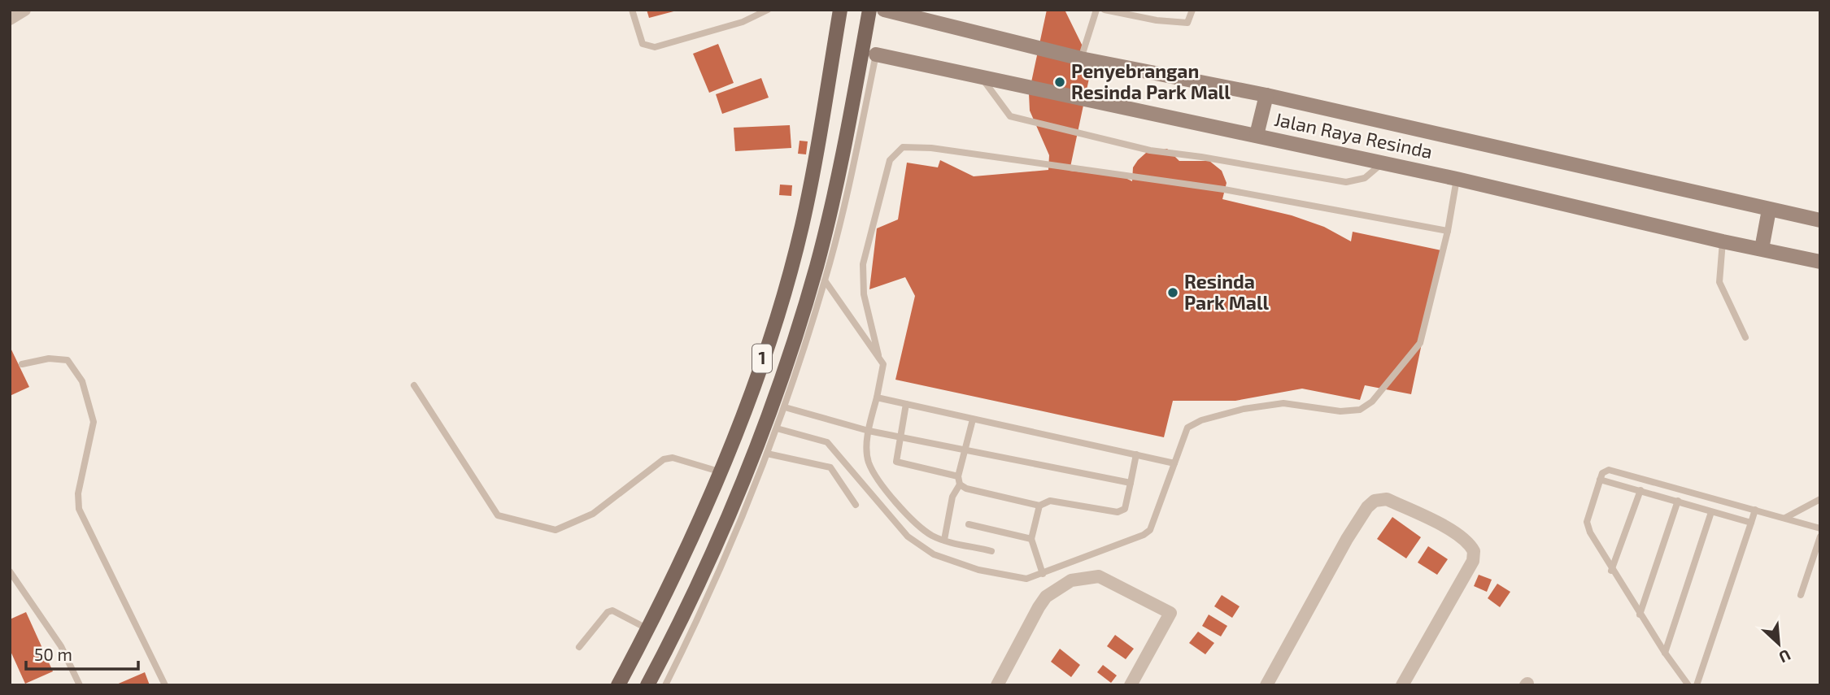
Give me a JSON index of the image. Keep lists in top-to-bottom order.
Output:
{
  "streets": {
    "main road": ["1"],
    "street": ["Jalan Raya Resinda"]
  },
  "places": ["Penyebrangan Resinda Park Mall", "Resinda Park Mall"],
  "scale_bar": "50 m",
  "north": "bottom right"
}
